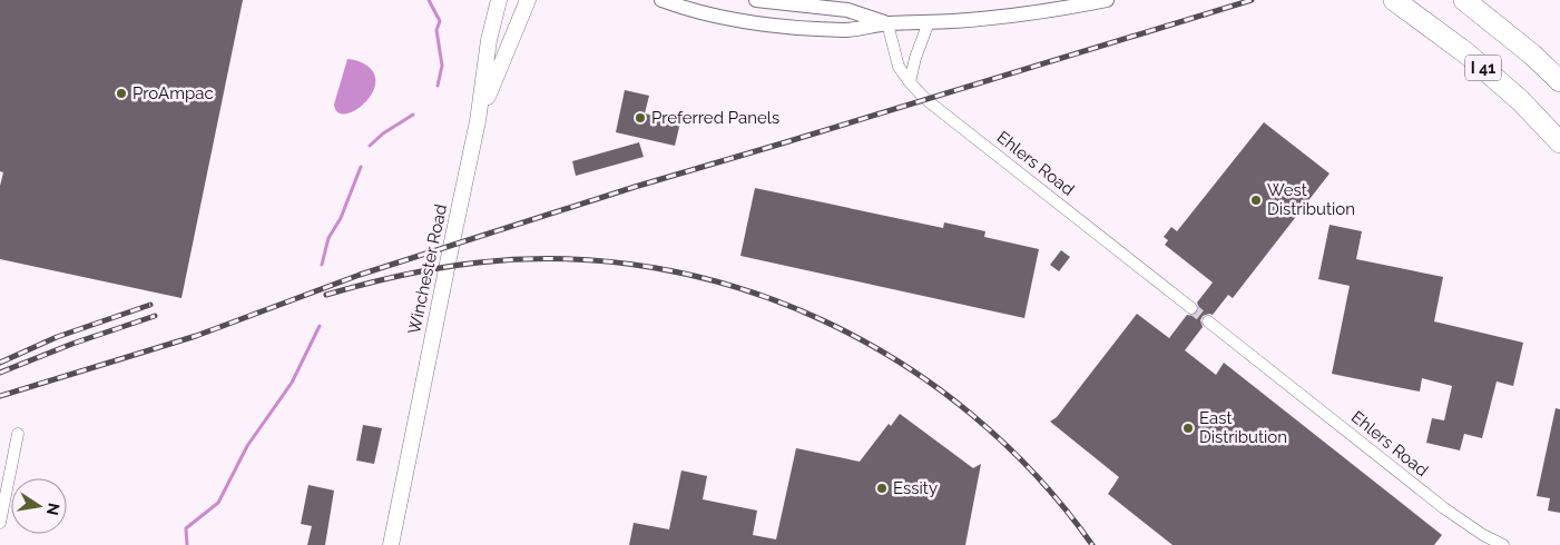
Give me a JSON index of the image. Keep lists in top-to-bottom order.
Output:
{
  "streets": {
    "highway": ["I 41"],
    "main road": ["Winchester Road"],
    "street": ["Ehlers Road"]
  },
  "places": [
    "ProAmpac",
    "Preferred Panels",
    "West Distribution",
    "East Distribution",
    "Essity"
  ],
  "north": "right"
}
